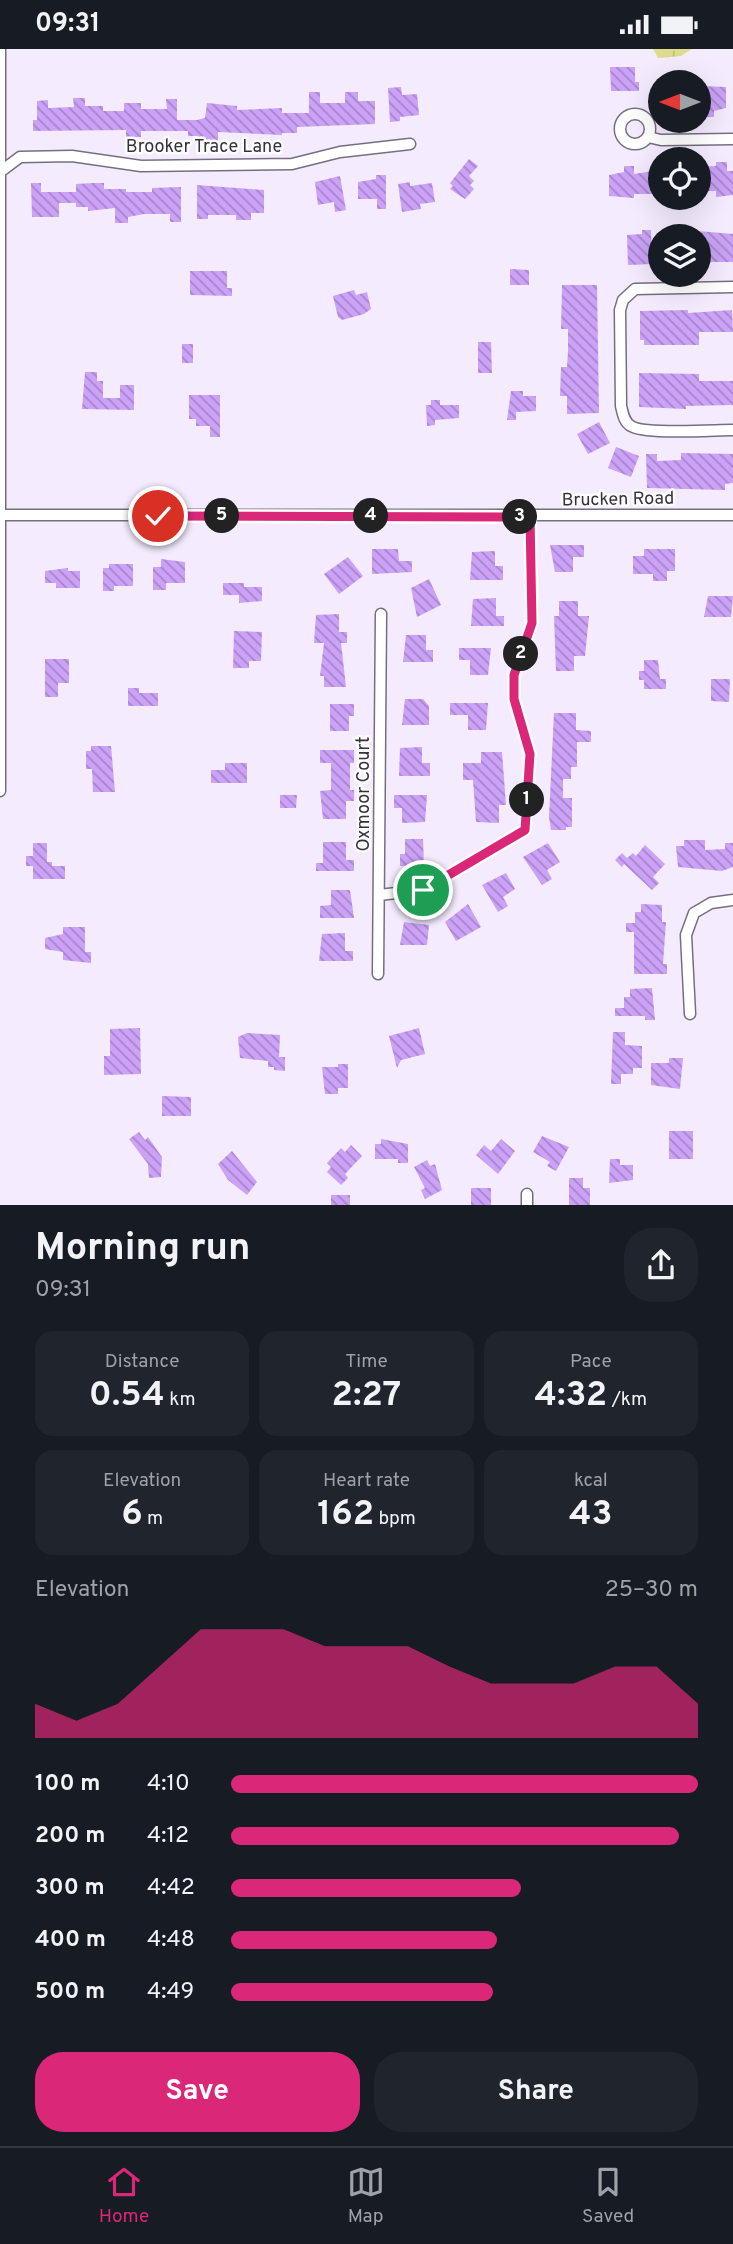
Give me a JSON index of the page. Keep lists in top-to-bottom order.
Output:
{
  "streets": {
    "street": ["Brooker Trace Lane", "Brucken Road", "Oxmoor Court"]
  },
  "north": "left",
  "page": {
    "status": "09:31",
    "pins": [
      "4",
      "5",
      "3",
      "2",
      "1"
    ],
    "heading": ["Morning run", "09:31"],
    "stats": [
      ["Distance", "0.54 km"],
      ["Time", "2:27"],
      ["Pace", "4:32 /km"],
      ["Elevation", "6 m"],
      ["Heart rate", "162 bpm"],
      ["kcal", "43"]
    ],
    "chart": ["Elevation", "25–30 m"],
    "list": [
      {
        "name": "100 m",
        "note": "4:10"
      },
      {
        "name": "200 m",
        "note": "4:12"
      },
      {
        "name": "300 m",
        "note": "4:42"
      },
      {
        "name": "400 m",
        "note": "4:48"
      },
      {
        "name": "500 m",
        "note": "4:49"
      }
    ],
    "buttons": ["Save", "Share"],
    "tabs": ["Home", "Map", "Saved"]
  }
}
